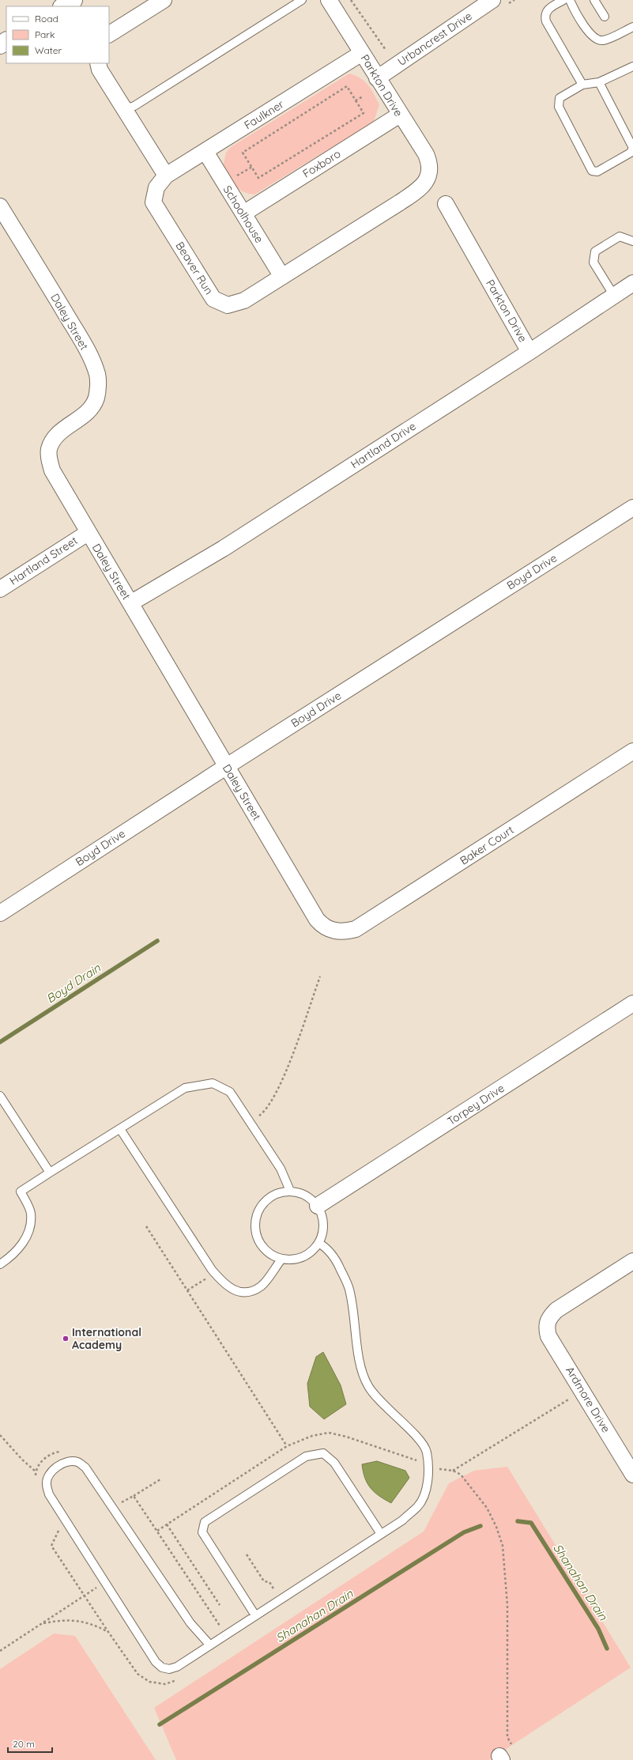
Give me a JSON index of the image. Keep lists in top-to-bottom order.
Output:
{
  "streets": {
    "street": [
      "Urbancrest Drive",
      "Parkton Drive",
      "Faulkner",
      "Foxboro",
      "Schoolhouse",
      "Beaver Run",
      "Daley Street",
      "Hartland Drive",
      "Hartland Street",
      "Boyd Drive",
      "Baker Court",
      "Torpey Drive",
      "Ardmore Drive"
    ]
  },
  "crossings": [
    ["Urbancrest Drive", "Parkton Drive"],
    ["Parkton Drive", "Faulkner"],
    ["Parkton Drive", "Foxboro"],
    ["Parkton Drive", "Beaver Run"],
    ["Parkton Drive", "Hartland Drive"],
    ["Faulkner", "Schoolhouse"],
    ["Faulkner", "Beaver Run"],
    ["Foxboro", "Schoolhouse"],
    ["Schoolhouse", "Beaver Run"],
    ["Daley Street", "Hartland Drive"],
    ["Daley Street", "Hartland Street"],
    ["Daley Street", "Boyd Drive"],
    ["Daley Street", "Baker Court"]
  ],
  "water": ["Boyd Drain", "Shanahan Drain"],
  "places": ["International Academy"],
  "legend": ["Road", "Park", "Water"],
  "scale_bar": "20 m"
}
